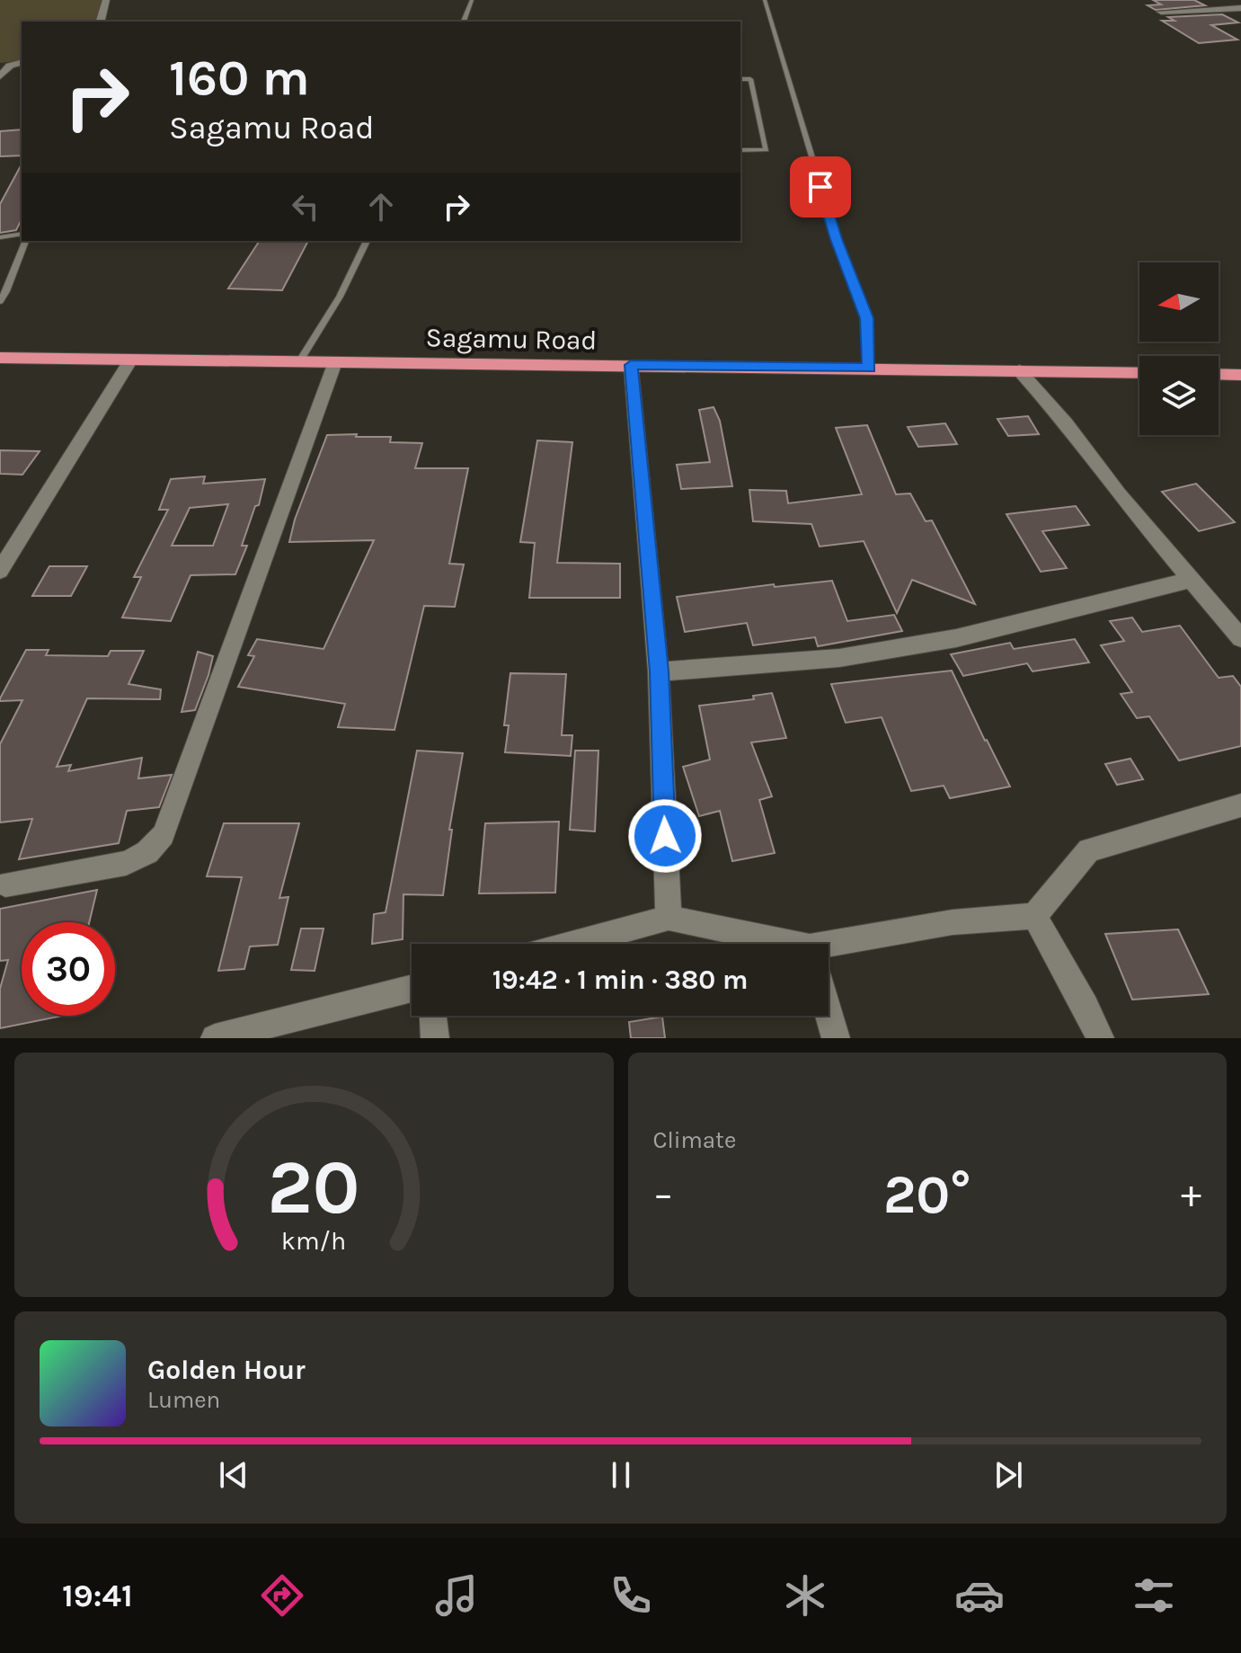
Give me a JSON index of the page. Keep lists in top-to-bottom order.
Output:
{
  "streets": {
    "highway": ["Sagamu Road"]
  },
  "north": "left",
  "page": {
    "turn": ["160 m", "Sagamu Road"],
    "limit": "30",
    "trip": "19:42 · 1 min · 380 m",
    "tile": "Climate",
    "heat": ["−", "20°", "+"],
    "song": ["Golden Hour", "Lumen"],
    "tabs": "19:41",
    "gauge": ["20", "km/h"]
  }
}
